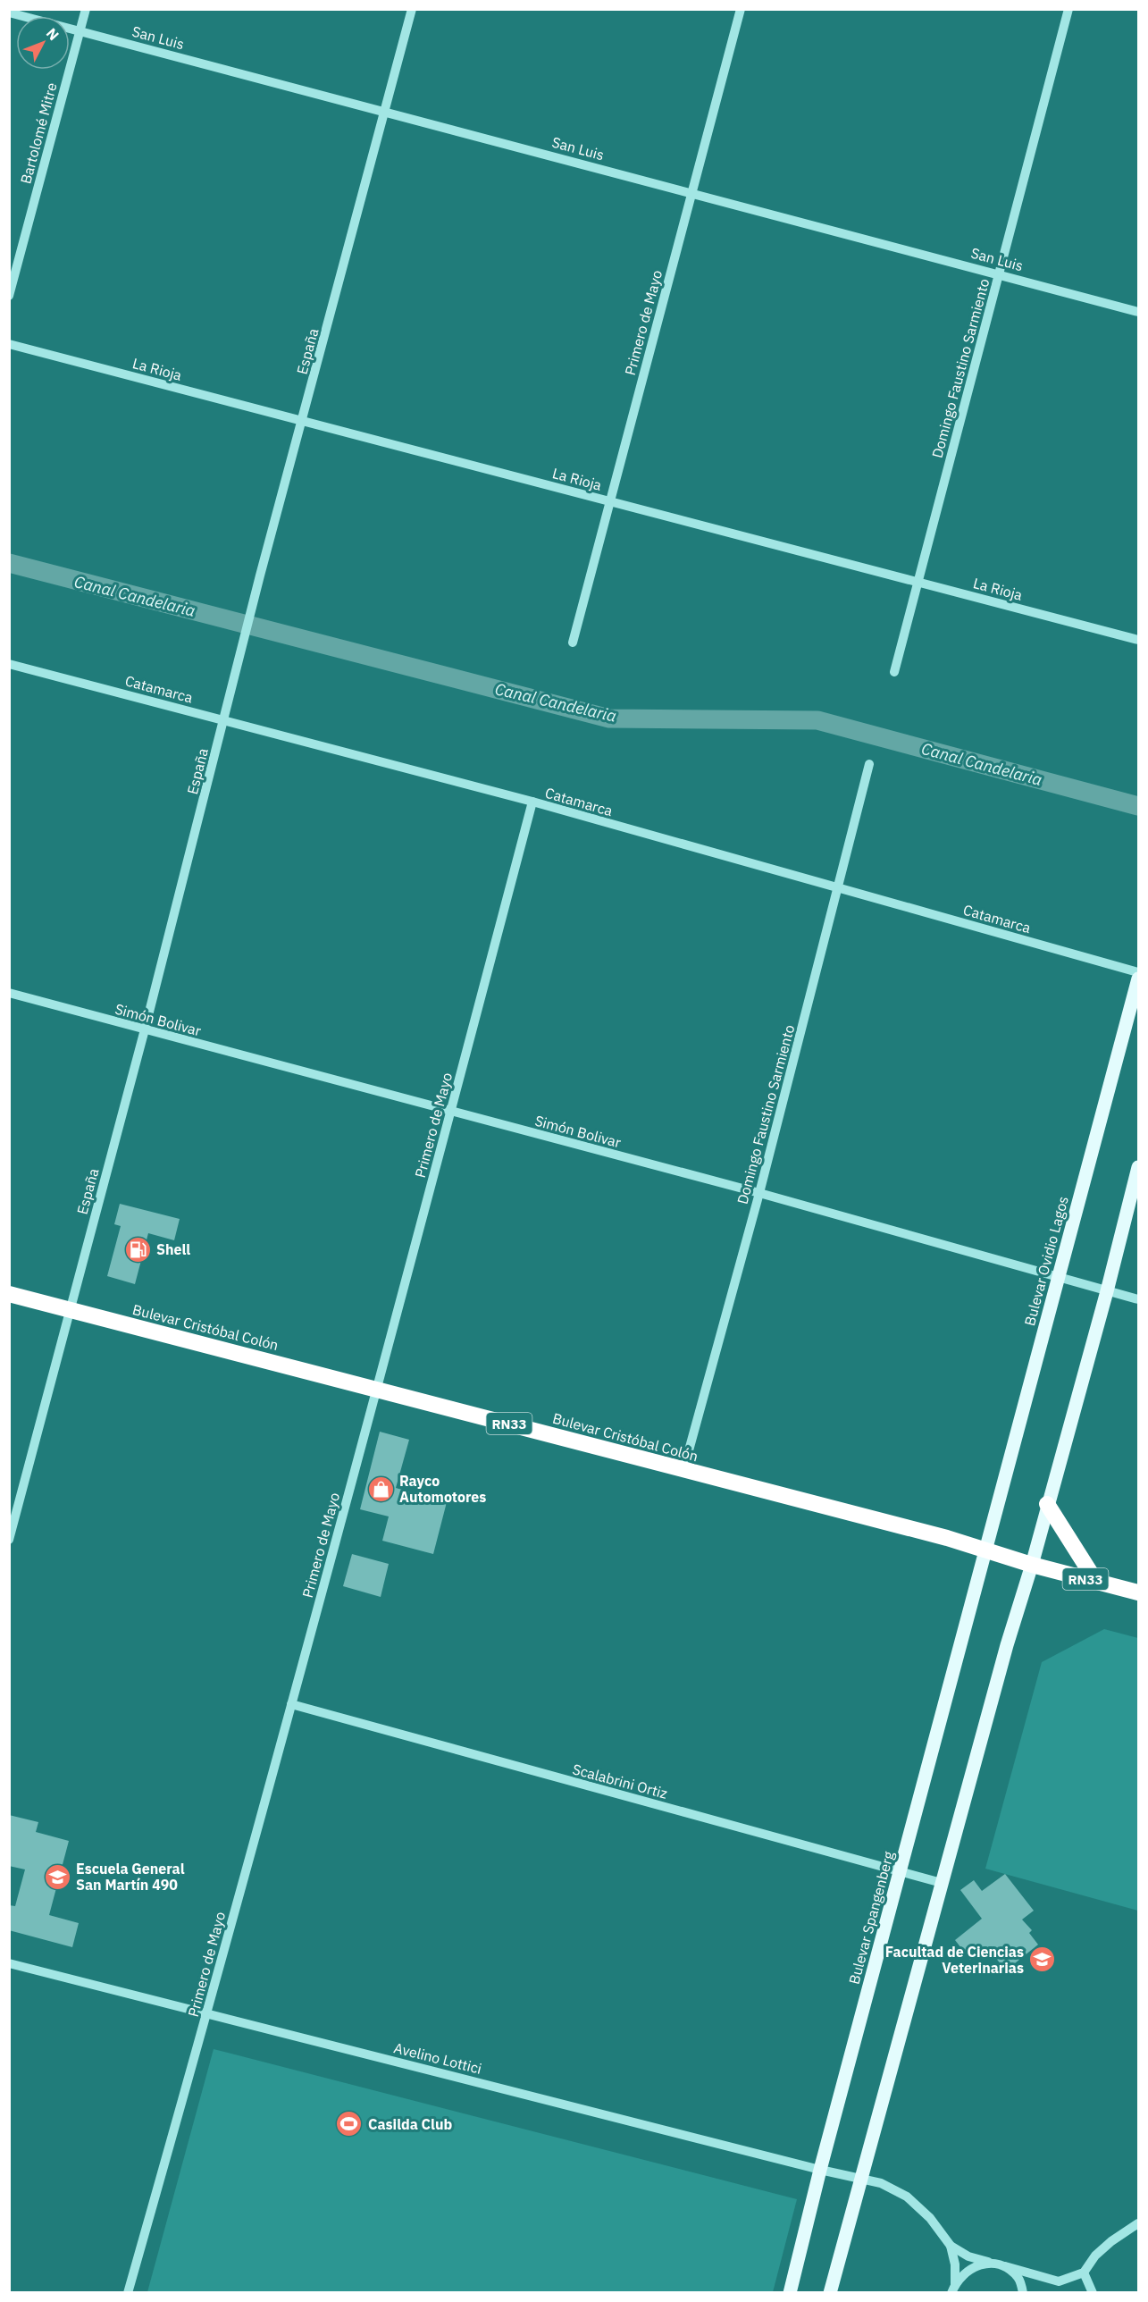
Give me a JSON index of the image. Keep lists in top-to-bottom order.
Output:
{
  "streets": {
    "highway": ["Bulevar Cristóbal Colón", "RN33"],
    "main road": ["Bulevar Ovidio Lagos", "Bulevar Spangenberg"],
    "street": [
      "San Luis",
      "Bartolomé Mitre",
      "Primero de Mayo",
      "España",
      "Domingo Faustino Sarmiento",
      "La Rioja",
      "Catamarca",
      "Simón Bolivar",
      "Scalabrini Ortiz",
      "Avelino Lottici"
    ]
  },
  "crossings": [
    ["San Luis", "Bartolomé Mitre"],
    ["San Luis", "Primero de Mayo"],
    ["San Luis", "España"],
    ["San Luis", "Domingo Faustino Sarmiento"],
    ["Primero de Mayo", "La Rioja"],
    ["Primero de Mayo", "Catamarca"],
    ["Primero de Mayo", "Simón Bolivar"],
    ["Primero de Mayo", "Bulevar Cristóbal Colón"],
    ["Primero de Mayo", "Scalabrini Ortiz"],
    ["Primero de Mayo", "Avelino Lottici"],
    ["España", "La Rioja"],
    ["España", "Catamarca"],
    ["España", "Simón Bolivar"],
    ["España", "Bulevar Cristóbal Colón"],
    ["Domingo Faustino Sarmiento", "La Rioja"],
    ["Domingo Faustino Sarmiento", "Catamarca"],
    ["Domingo Faustino Sarmiento", "Simón Bolivar"],
    ["Domingo Faustino Sarmiento", "Bulevar Cristóbal Colón"],
    ["Simón Bolivar", "Bulevar Ovidio Lagos"],
    ["Bulevar Ovidio Lagos", "Bulevar Cristóbal Colón"],
    ["Bulevar Ovidio Lagos", "Bulevar Spangenberg"],
    ["Bulevar Cristóbal Colón", "Bulevar Spangenberg"],
    ["Scalabrini Ortiz", "Bulevar Spangenberg"],
    ["Bulevar Spangenberg", "Avelino Lottici"]
  ],
  "water": ["Canal Candelaria"],
  "places": {
    "fuel station": ["Shell"],
    "shop": ["Rayco Automotores"],
    "school or university": ["Escuela General San Martín 490", "Facultad de Ciencias Veterinarias"],
    "sports": ["Casilda Club"]
  },
  "north": "top right"
}
